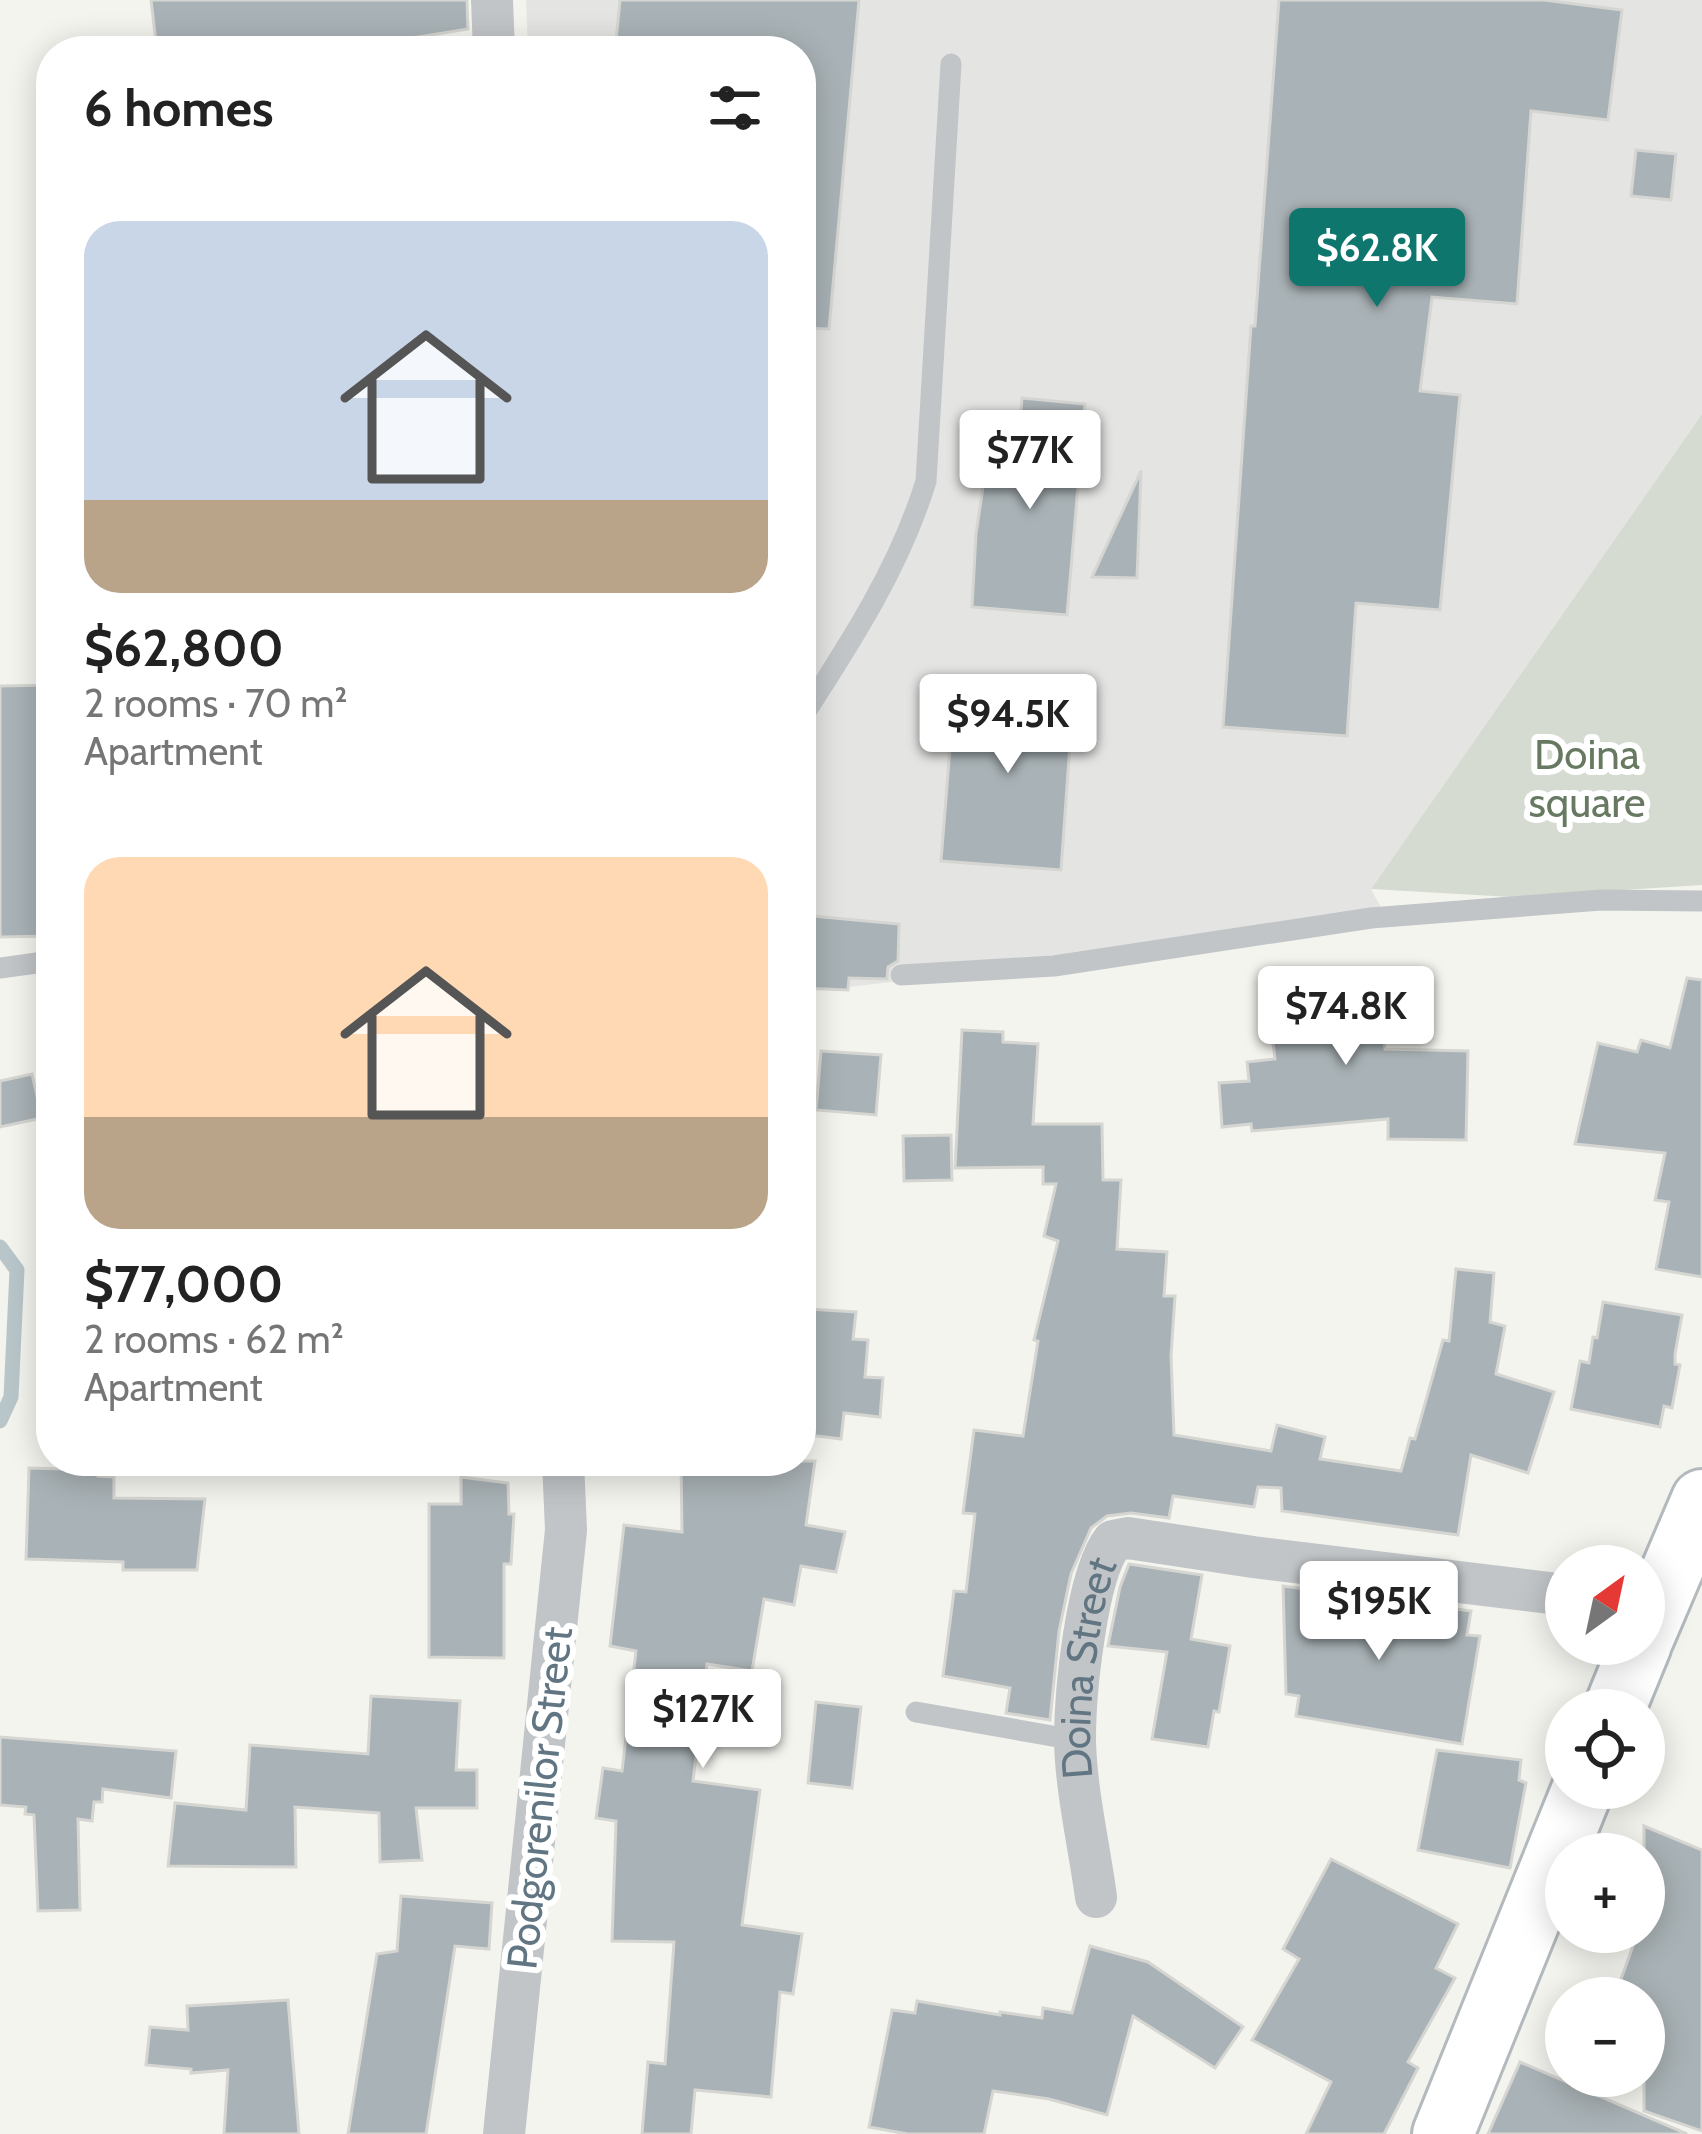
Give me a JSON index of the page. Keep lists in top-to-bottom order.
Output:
{
  "streets": {
    "street": ["Doina Street", "Podgorenilor Street"]
  },
  "parks": ["Doina square"],
  "north": "top right",
  "page": {
    "heading": "6 homes",
    "list": [
      {
        "name": "$62,800",
        "note": "2 rooms · 70 m² · Apartment"
      },
      {
        "name": "$77,000",
        "note": "2 rooms · 62 m² · Apartment"
      }
    ],
    "price": [
      "$62.8K",
      "$77K",
      "$94.5K",
      "$74.8K",
      "$195K",
      "$127K"
    ],
    "map_buttons": ["+", "−"]
  }
}
